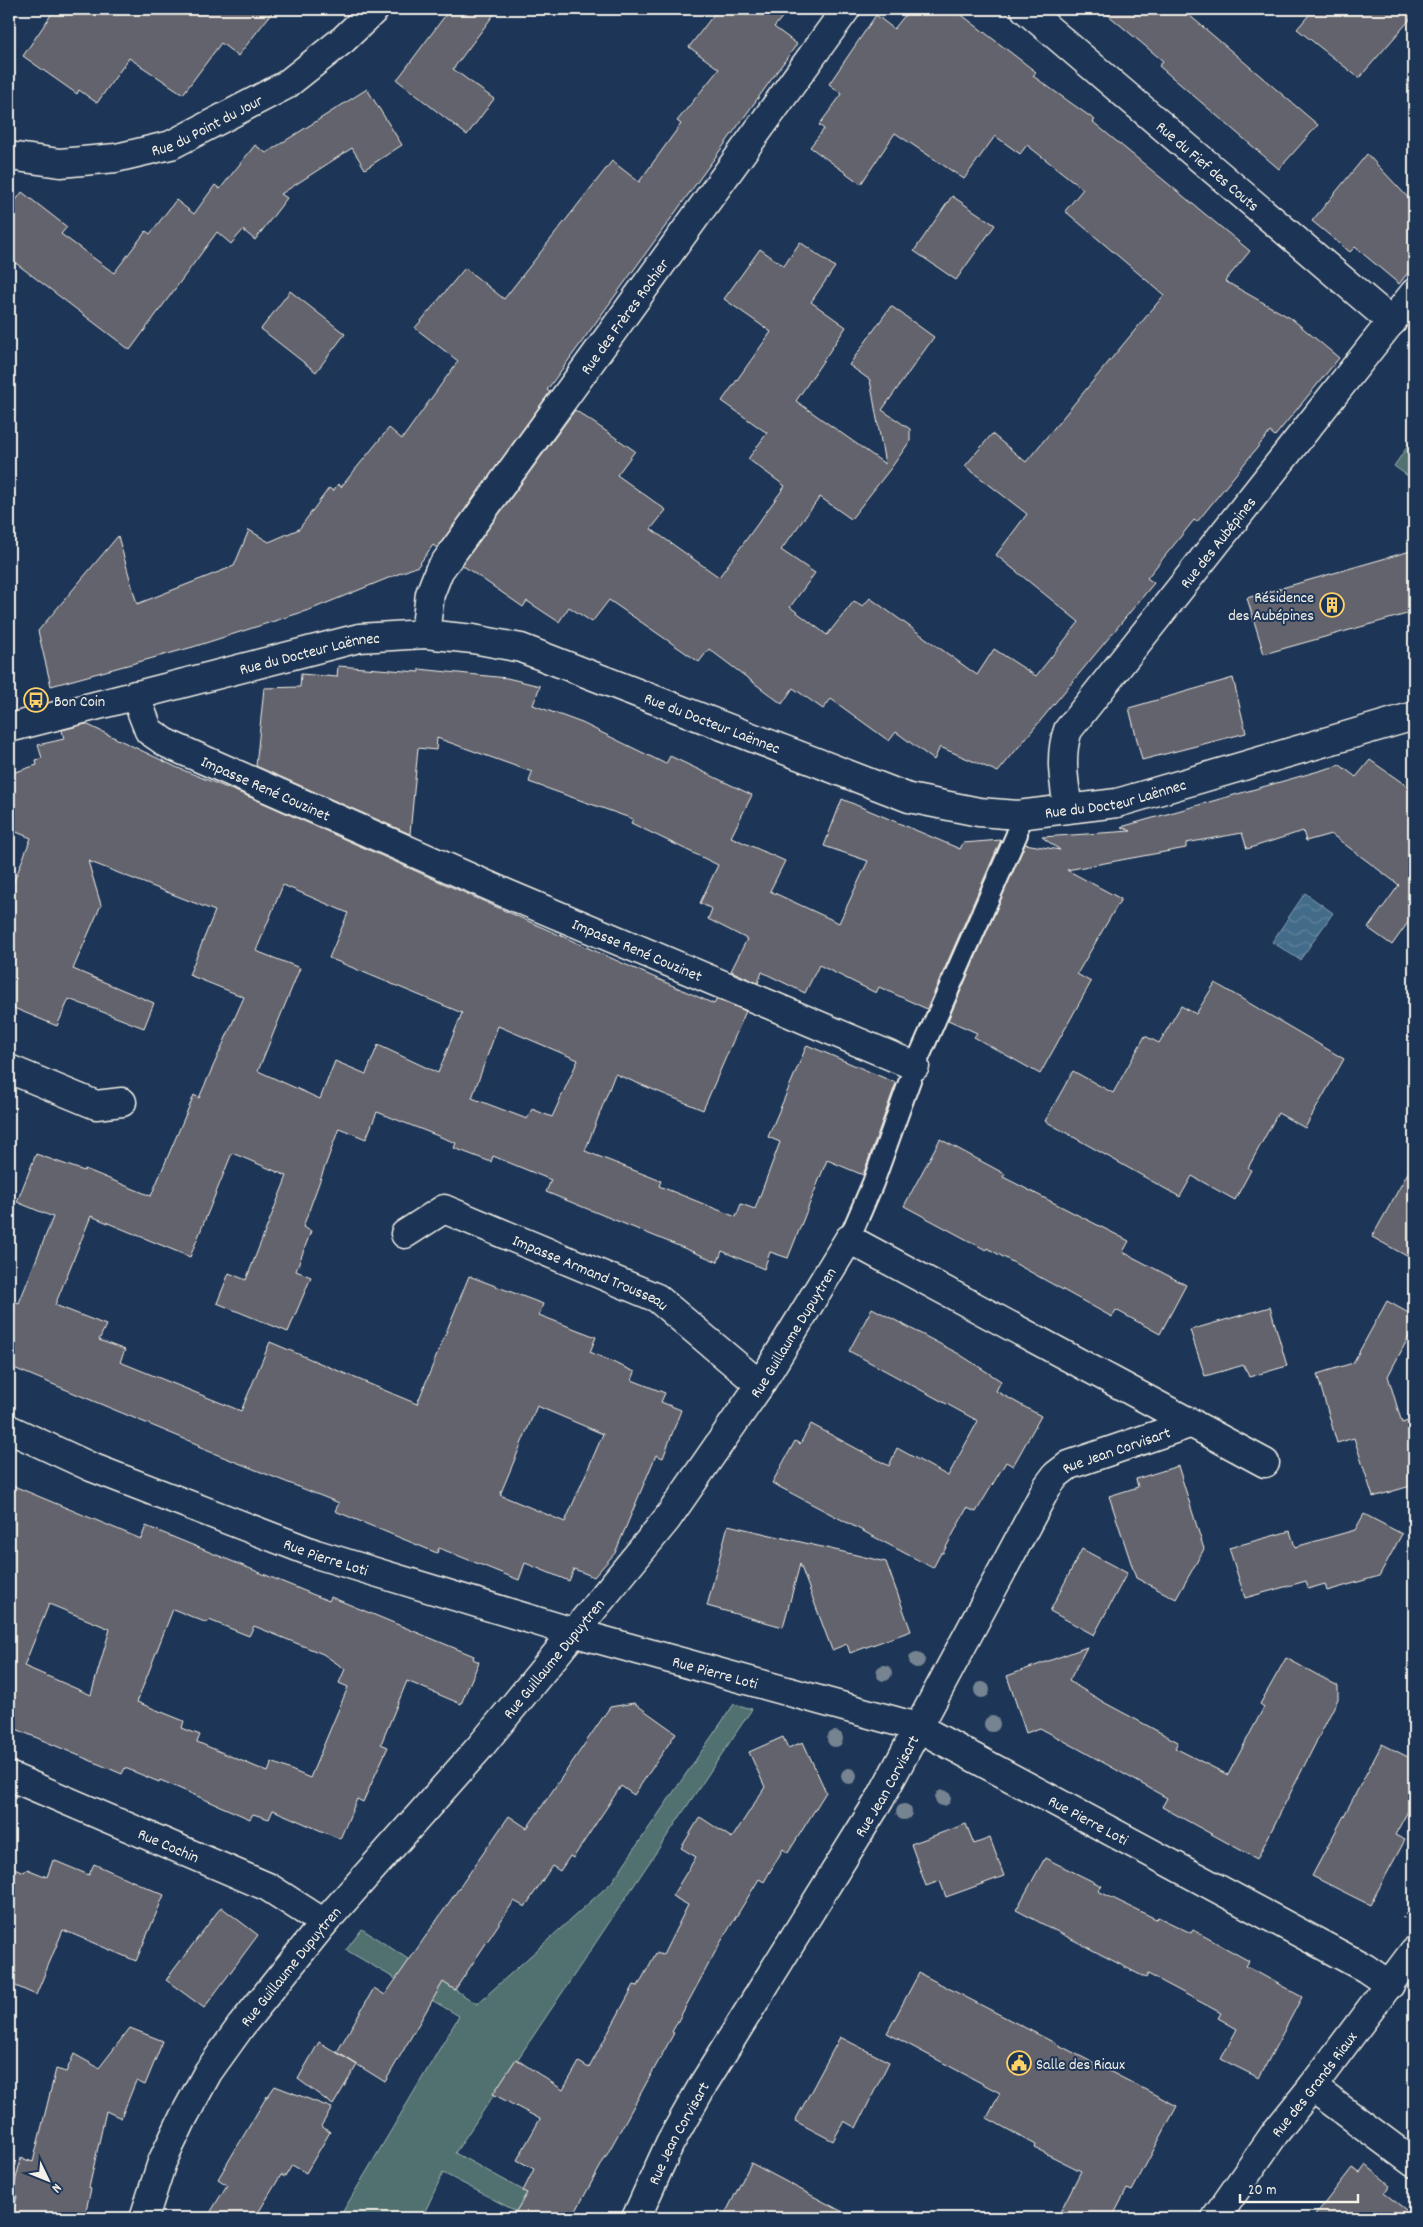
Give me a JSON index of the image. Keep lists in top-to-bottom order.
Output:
{
  "streets": {
    "street": [
      "Rue du Point du Jour",
      "Rue du Fief des Couts",
      "Rue des Frères Rochier",
      "Rue des Aubépines",
      "Rue du Docteur Laënnec",
      "Impasse René Couzinet",
      "Impasse Armand Trousseau",
      "Rue Guillaume Dupuytren",
      "Rue Jean Corvisart",
      "Rue Pierre Loti",
      "Rue Cochin",
      "Rue des Grands Riaux"
    ]
  },
  "crossings": [
    ["Rue du Fief des Couts", "Rue des Aubépines"],
    ["Rue des Frères Rochier", "Rue du Docteur Laënnec"],
    ["Rue des Aubépines", "Rue du Docteur Laënnec"],
    ["Rue du Docteur Laënnec", "Impasse René Couzinet"],
    ["Impasse René Couzinet", "Rue Guillaume Dupuytren"],
    ["Impasse Armand Trousseau", "Rue Guillaume Dupuytren"],
    ["Rue Guillaume Dupuytren", "Rue Jean Corvisart"],
    ["Rue Guillaume Dupuytren", "Rue Pierre Loti"],
    ["Rue Guillaume Dupuytren", "Rue Cochin"],
    ["Rue Jean Corvisart", "Rue Pierre Loti"],
    ["Rue Pierre Loti", "Rue des Grands Riaux"]
  ],
  "places": {
    "building": ["Résidence des Aubépines"],
    "bus stop": ["Bon Coin"],
    "public building": ["Salle des Riaux"]
  },
  "scale_bar": "20 m",
  "north": "bottom right"
}
